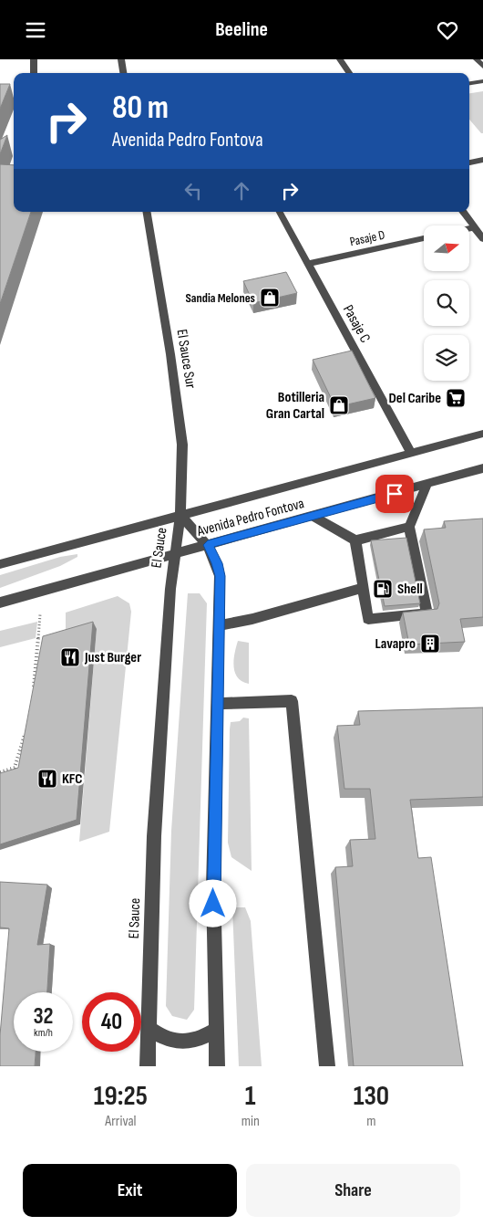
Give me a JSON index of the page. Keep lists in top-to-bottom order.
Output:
{
  "streets": {
    "street": [
      "Pasaje D",
      "Pasaje C",
      "El Sauce Sur",
      "Avenida Pedro Fontova",
      "El Sauce"
    ]
  },
  "crossings": [
    ["Pasaje D", "Pasaje C"],
    ["Pasaje C", "Avenida Pedro Fontova"],
    ["El Sauce Sur", "Avenida Pedro Fontova"],
    ["El Sauce Sur", "El Sauce"],
    ["Avenida Pedro Fontova", "El Sauce"]
  ],
  "places": {
    "shop": ["Sandia Melones", "Botilleria Gran Cartal"],
    "supermarket": ["Del Caribe"],
    "fuel station": ["Shell"],
    "building": ["Lavapro"],
    "restaurant": ["Just Burger", "KFC"]
  },
  "north": "right",
  "page": {
    "header": "Beeline",
    "turn": ["80 m", "Avenida Pedro Fontova"],
    "speed": "32 km/h",
    "limit": "40",
    "eta": [
      "19:25",
      "Arrival",
      "1",
      "min",
      "130",
      "m"
    ],
    "buttons": ["Exit", "Share"]
  }
}
